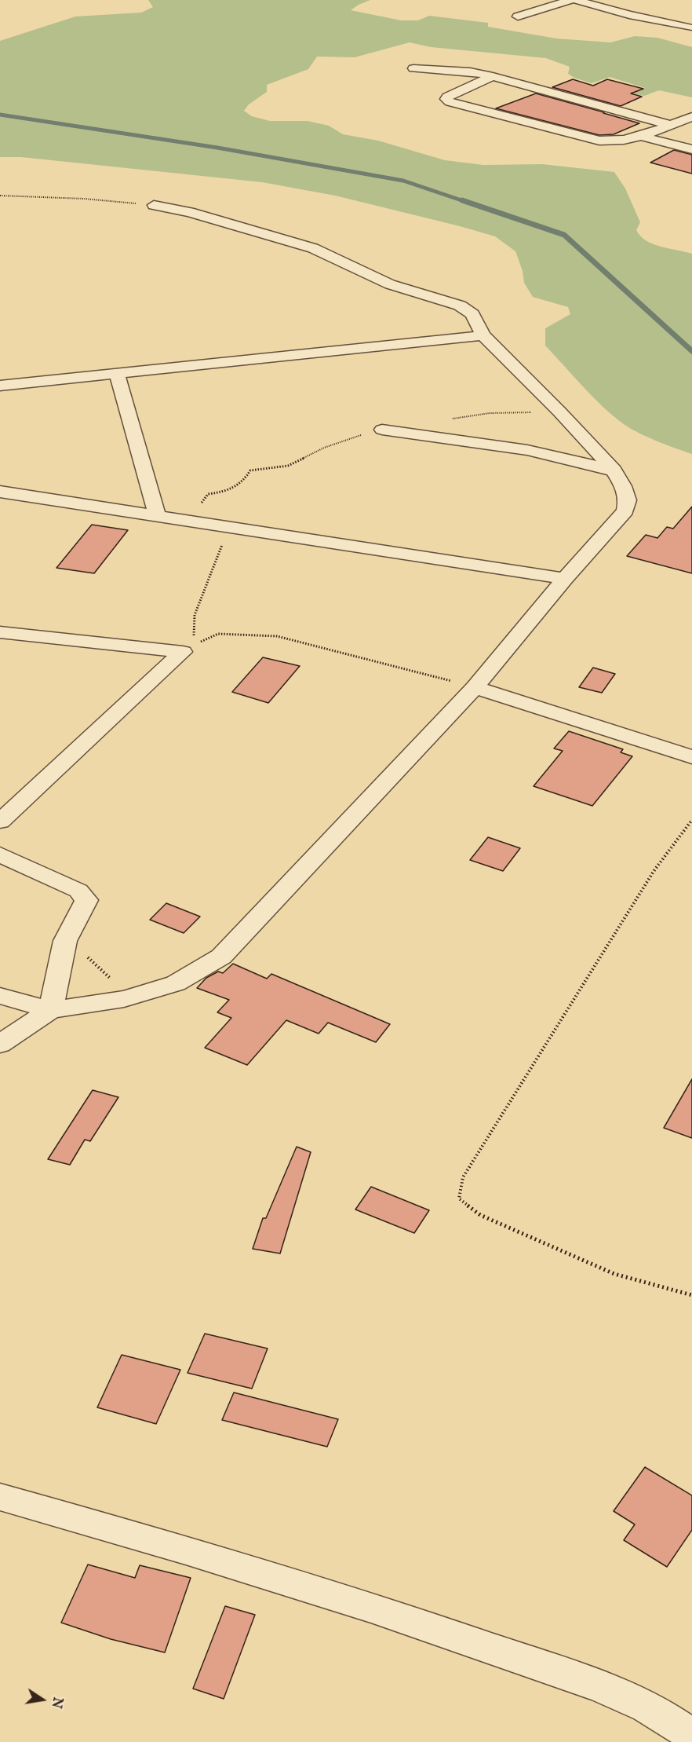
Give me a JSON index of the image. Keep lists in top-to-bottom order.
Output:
{
  "north": "right"
}
